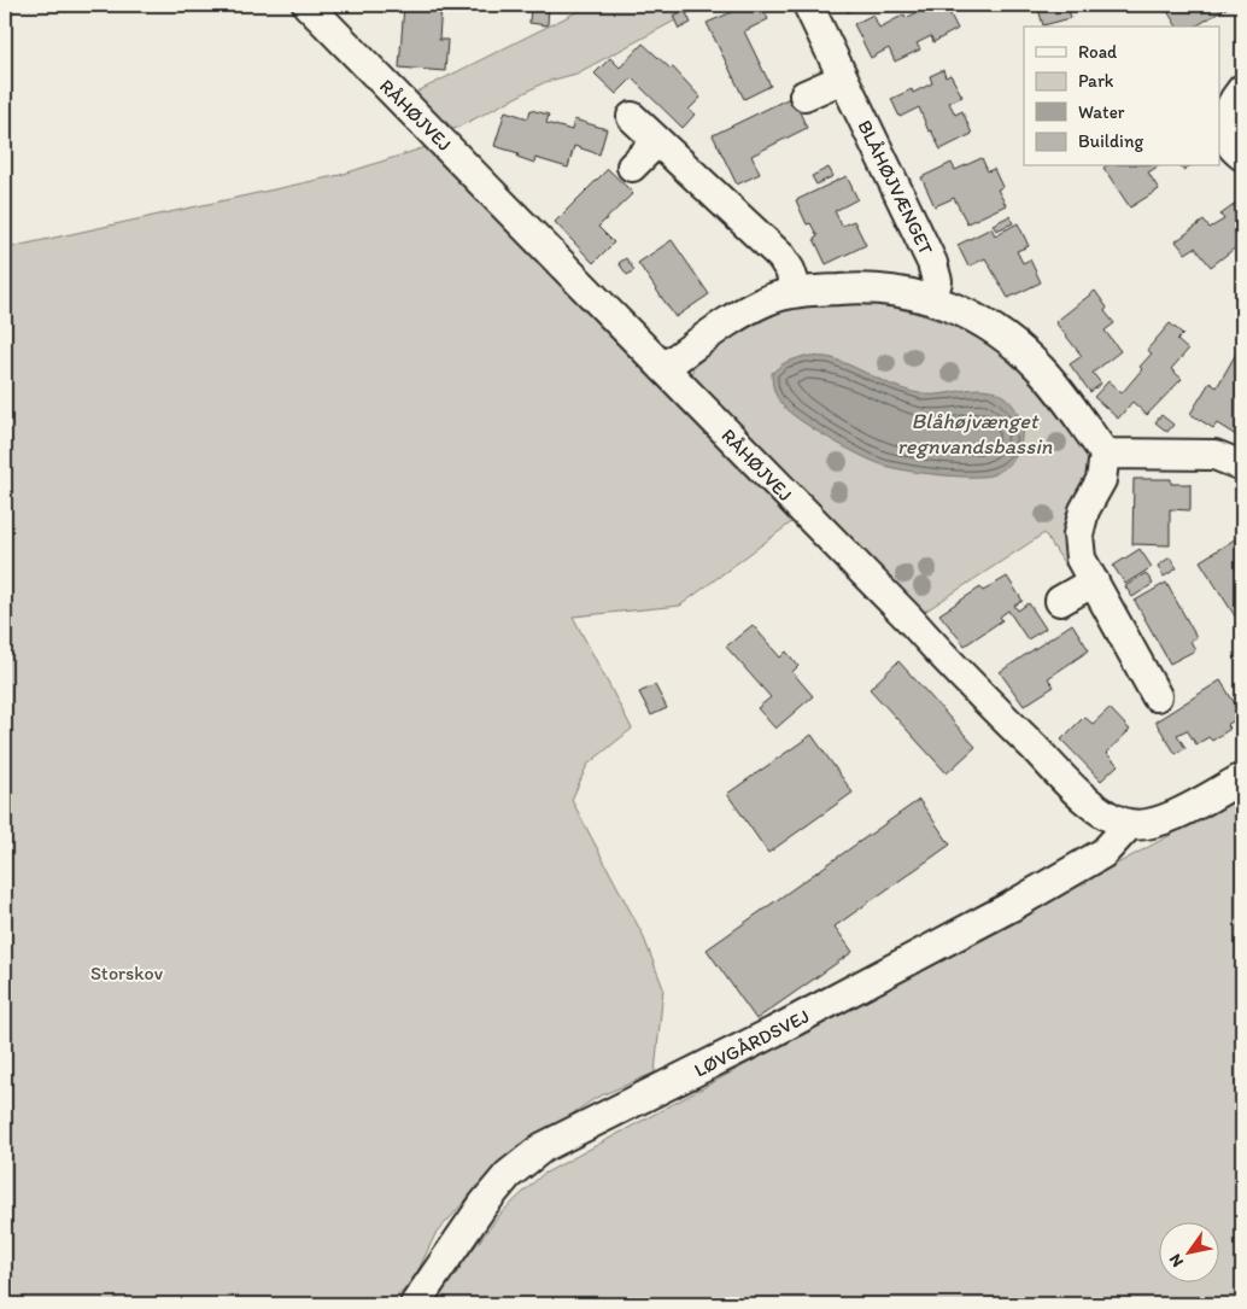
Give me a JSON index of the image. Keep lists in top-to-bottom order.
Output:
{
  "streets": {
    "street": ["RÅHØJVEJ", "BLÅHØJVÆNGET", "LØVGÅRDSVEJ"]
  },
  "crossings": [
    ["RÅHØJVEJ", "LØVGÅRDSVEJ"]
  ],
  "water": ["Blåhøjvænget regnvandsbassin"],
  "parks": ["Storskov"],
  "legend": [
    "Road",
    "Park",
    "Water",
    "Building"
  ],
  "north": "bottom left"
}
